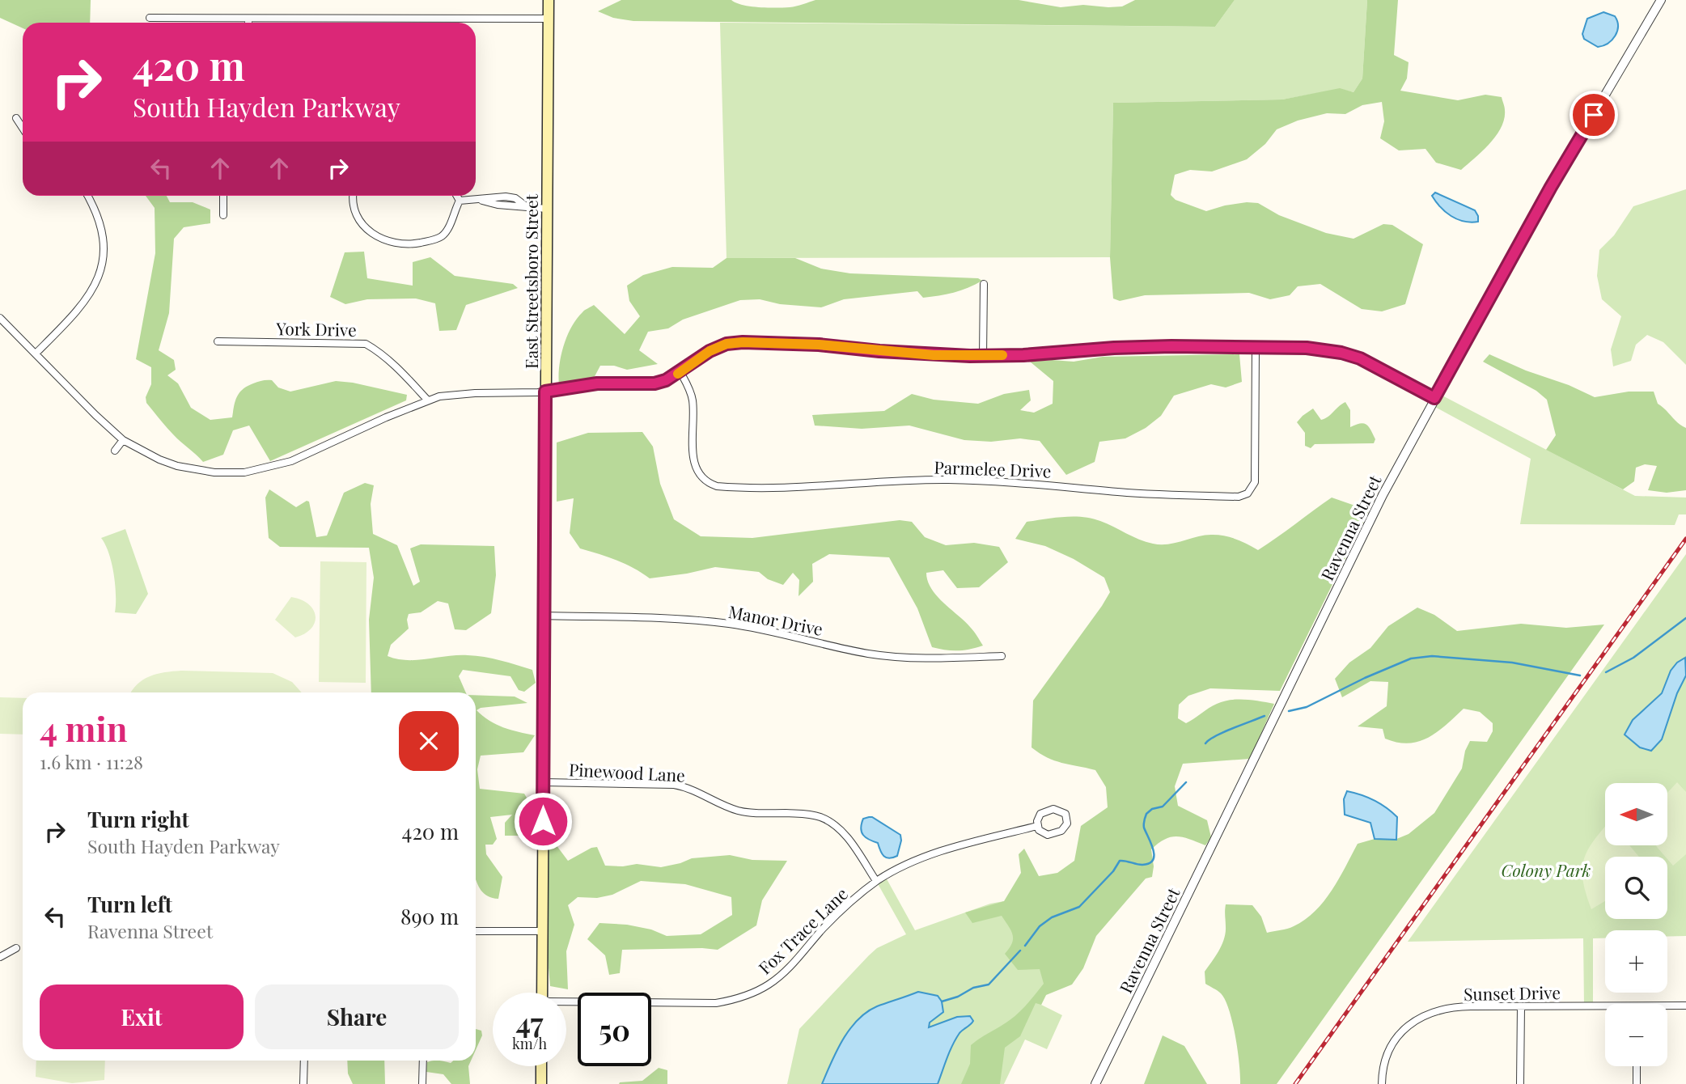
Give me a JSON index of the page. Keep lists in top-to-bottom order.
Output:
{
  "streets": {
    "main road": ["East Streetsboro Street"],
    "street": [
      "York Drive",
      "Parmelee Drive",
      "Ravenna Street",
      "Manor Drive",
      "Pinewood Lane",
      "Fox Trace Lane",
      "Sunset Drive"
    ]
  },
  "crossings": [
    ["East Streetsboro Street", "Manor Drive"],
    ["East Streetsboro Street", "Pinewood Lane"],
    ["Pinewood Lane", "Fox Trace Lane"]
  ],
  "parks": ["Colony Park"],
  "north": "left",
  "page": {
    "turn": ["420 m", "South Hayden Parkway"],
    "heading": ["4 min", "1.6 km · 11:28"],
    "map_buttons": ["+", "−"],
    "list": [
      {
        "name": "Turn right",
        "note": "South Hayden Parkway",
        "value": "420 m"
      },
      {
        "name": "Turn left",
        "note": "Ravenna Street",
        "value": "890 m"
      }
    ],
    "buttons": ["Exit", "Share"],
    "speed": "47 km/h",
    "limit": "50"
  }
}
